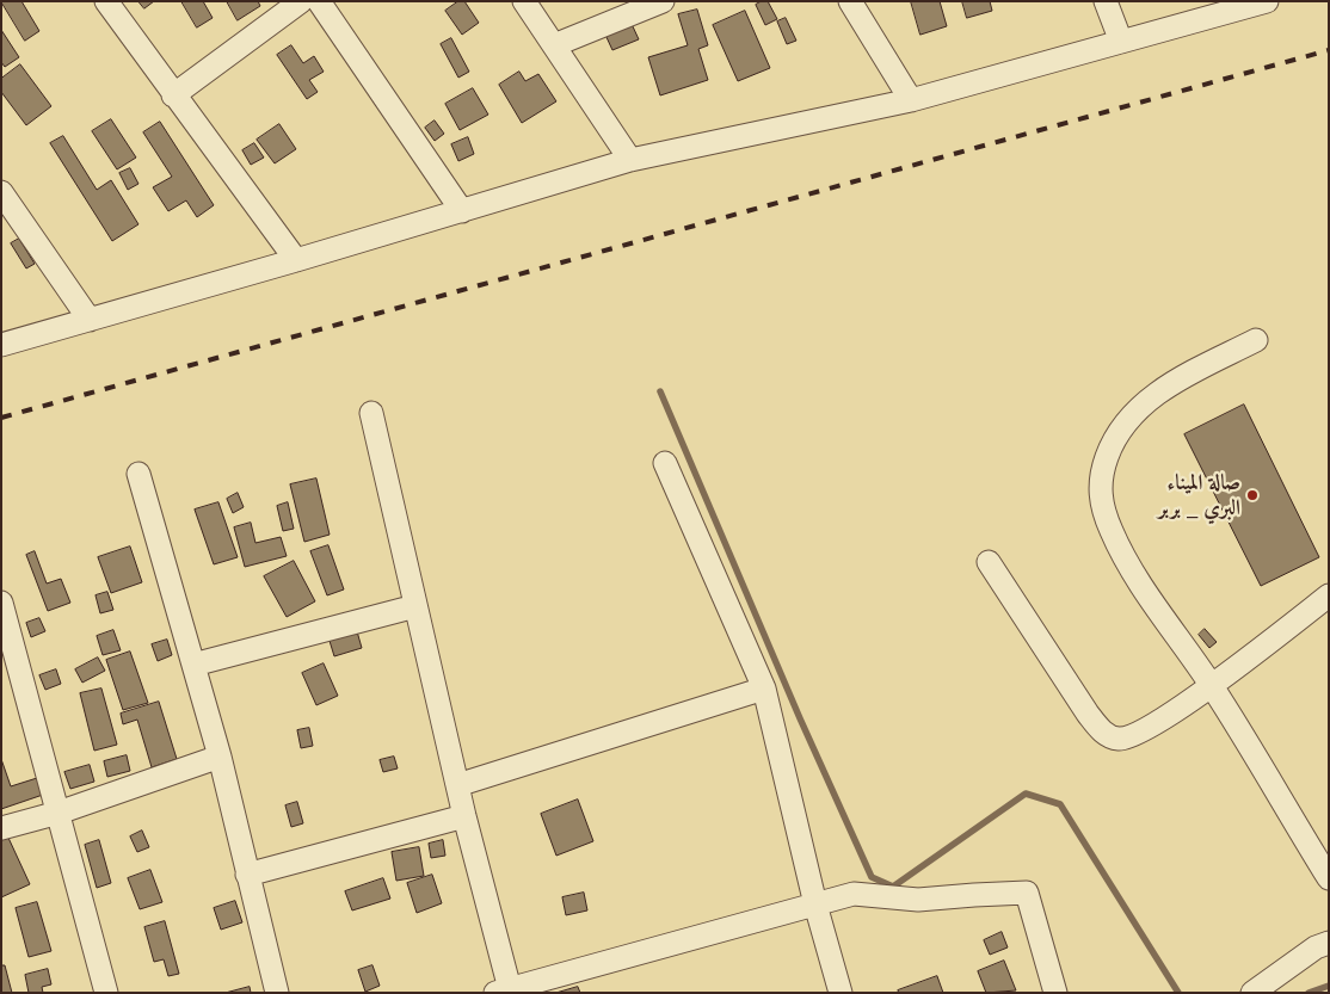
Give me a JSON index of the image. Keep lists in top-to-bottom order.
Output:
{
  "places": ["صالة الميناء البري _ بربر"]
}
